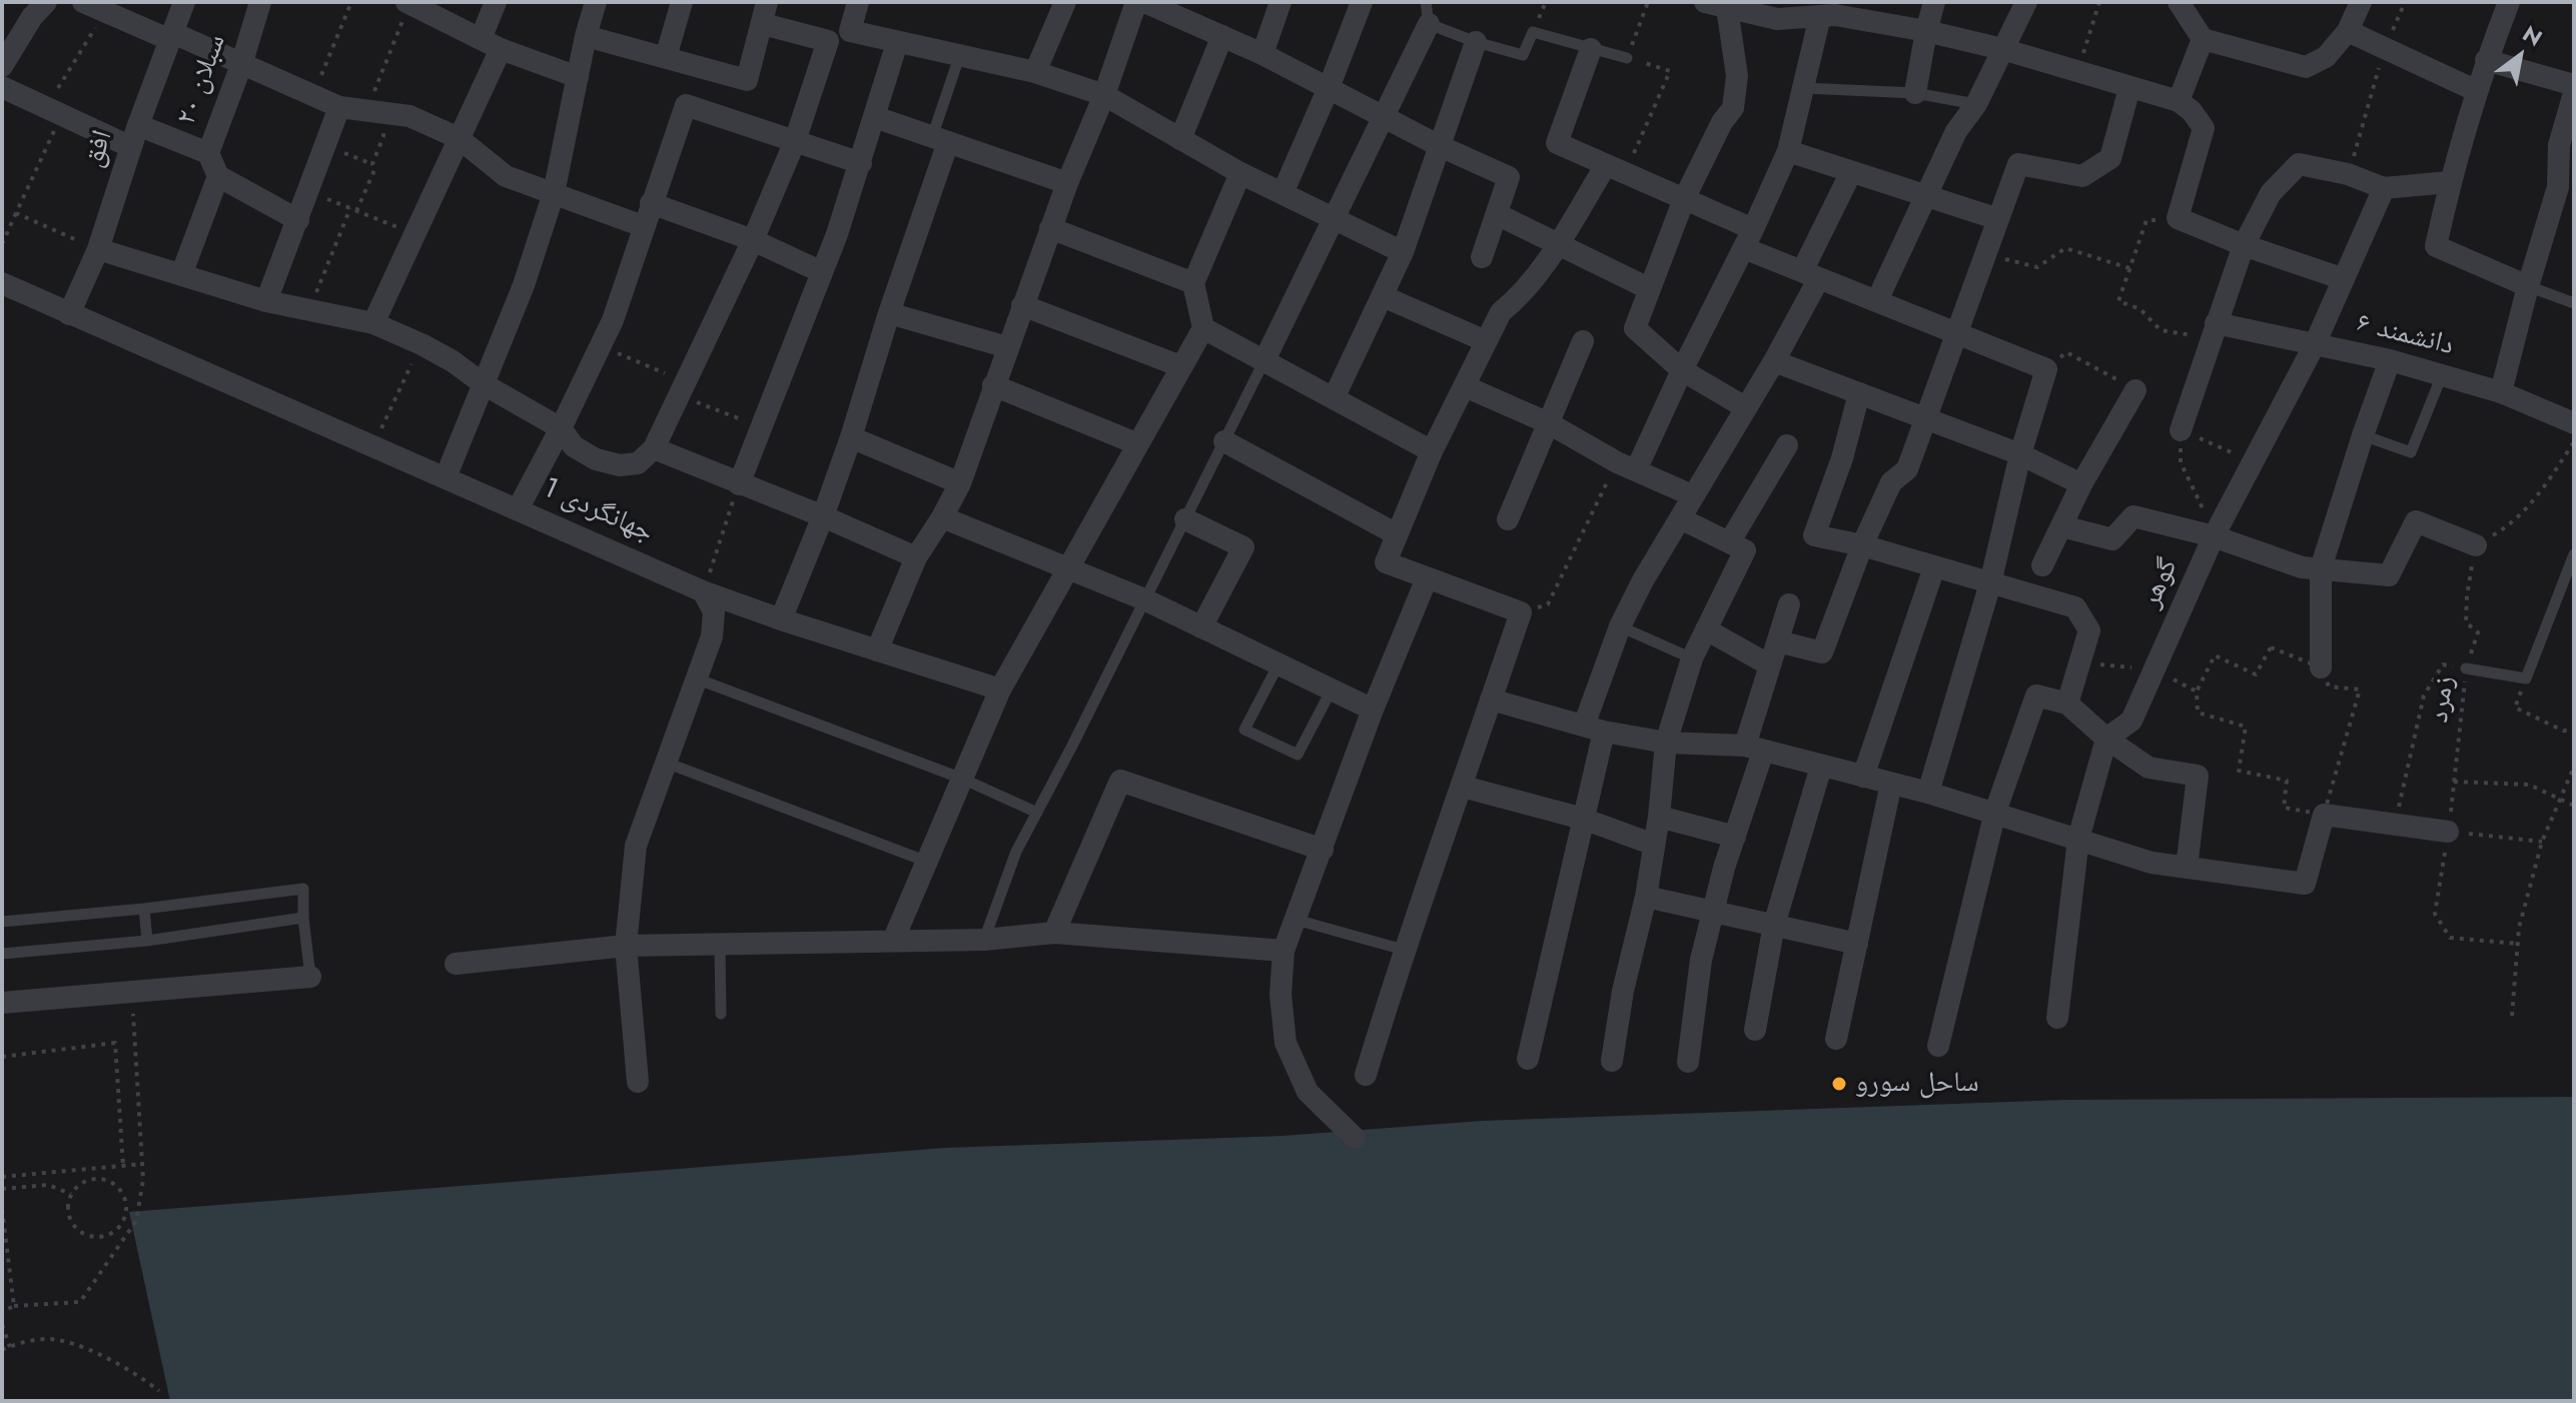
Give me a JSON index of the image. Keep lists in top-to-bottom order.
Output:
{
  "streets": {
    "street": [
      "سبلان ۲۰",
      "افق",
      "دانشمند ۶",
      "جهانگردی 1",
      "گوهر"
    ],
    "path": ["زمرد"]
  },
  "crossings": [
    ["افق", "جهانگردی 1"],
    ["دانشمند ۶", "گوهر"]
  ],
  "places": ["ساحل سورو"],
  "north": "top right"
}
